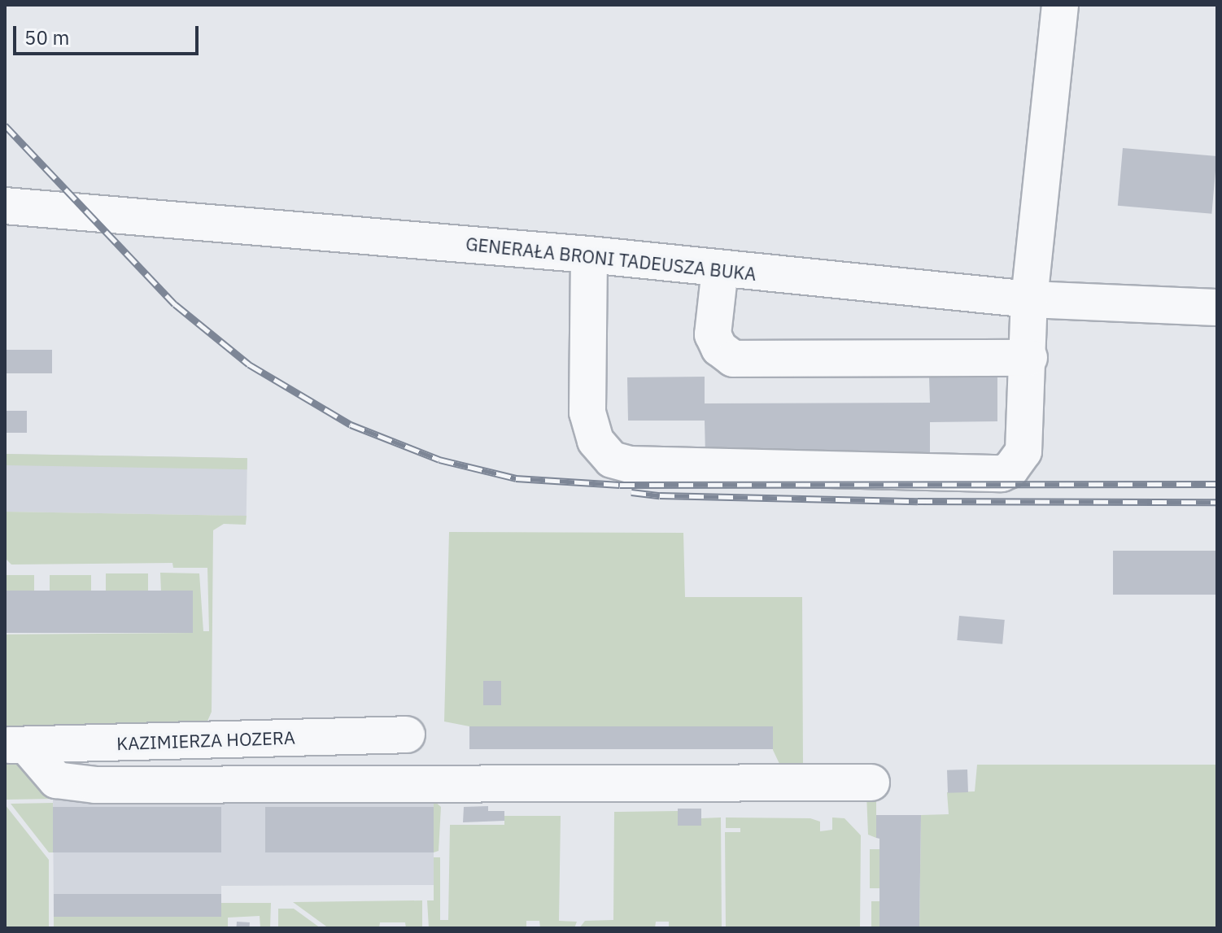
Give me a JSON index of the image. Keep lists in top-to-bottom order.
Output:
{
  "streets": {
    "street": ["GENERAŁA BRONI TADEUSZA BUKA", "KAZIMIERZA HOZERA"]
  },
  "scale_bar": "50 m"
}
